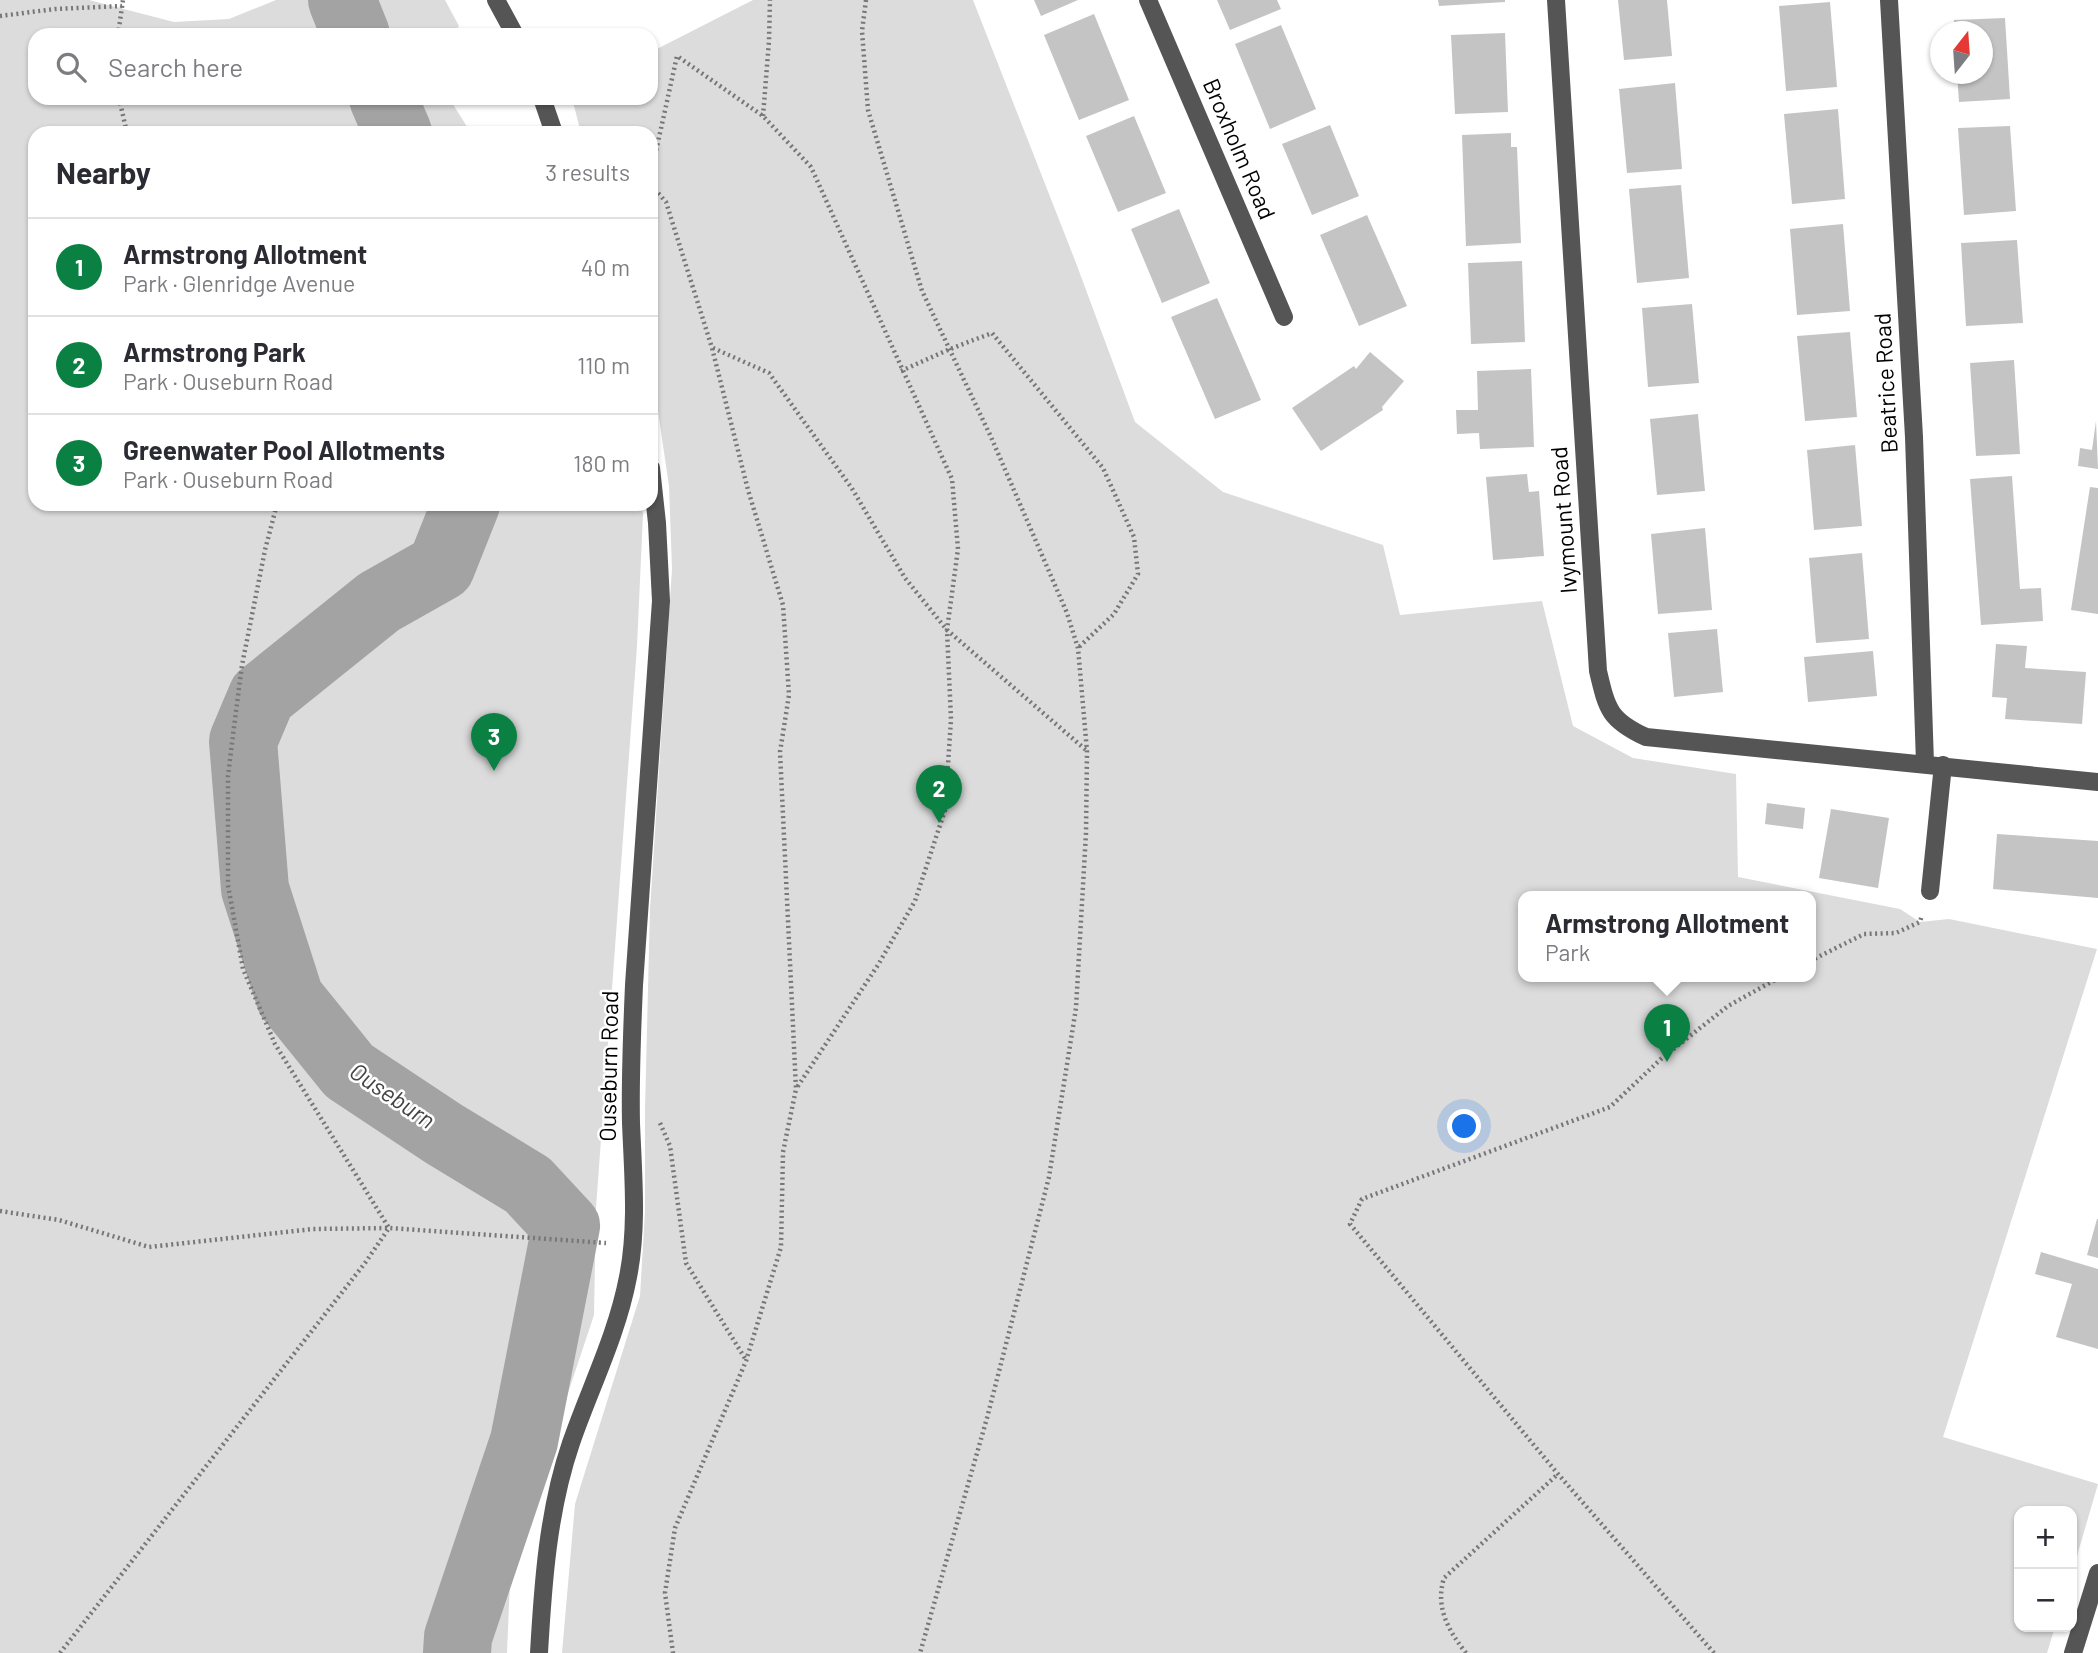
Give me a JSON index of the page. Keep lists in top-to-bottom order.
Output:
{
  "streets": {
    "street": [
      "Broxholm Road",
      "Beatrice Road",
      "Ivymount Road",
      "Ouseburn Road"
    ]
  },
  "crossings": [
    ["Beatrice Road", "Ivymount Road"]
  ],
  "water": ["Ouseburn"],
  "north": "top",
  "page": {
    "search": "Search here",
    "heading": ["Nearby", "3 results"],
    "list": [
      {
        "mark": "1",
        "name": "Armstrong Allotment",
        "note": "Park · Glenridge Avenue",
        "value": "40 m"
      },
      {
        "mark": "2",
        "name": "Armstrong Park",
        "note": "Park · Ouseburn Road",
        "value": "110 m"
      },
      {
        "mark": "3",
        "name": "Greenwater Pool Allotments",
        "note": "Park · Ouseburn Road",
        "value": "180 m"
      }
    ],
    "pins": ["3", "2", "1"],
    "popup": ["Armstrong Allotment", "Park"],
    "map_buttons": ["+", "−"]
  }
}
